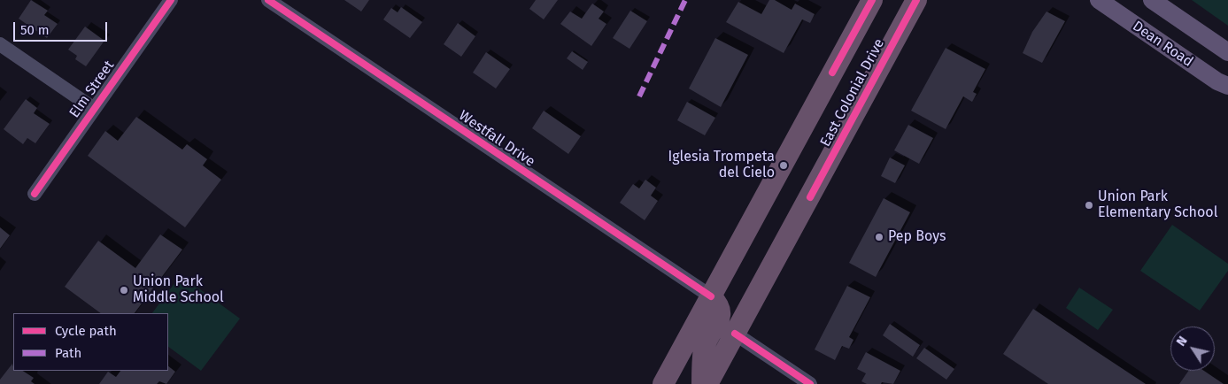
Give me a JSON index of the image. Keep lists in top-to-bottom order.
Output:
{
  "streets": {
    "highway": ["East Colonial Drive"],
    "main road": ["Dean Road"],
    "street": ["Elm Street", "Westfall Drive"]
  },
  "crossings": [
    ["East Colonial Drive", "Westfall Drive"]
  ],
  "places": [
    "Iglesia Trompeta del Cielo",
    "Union Park Elementary School",
    "Pep Boys",
    "Union Park Middle School"
  ],
  "legend": ["Cycle path", "Path"],
  "scale_bar": "50 m",
  "north": "top left"
}
